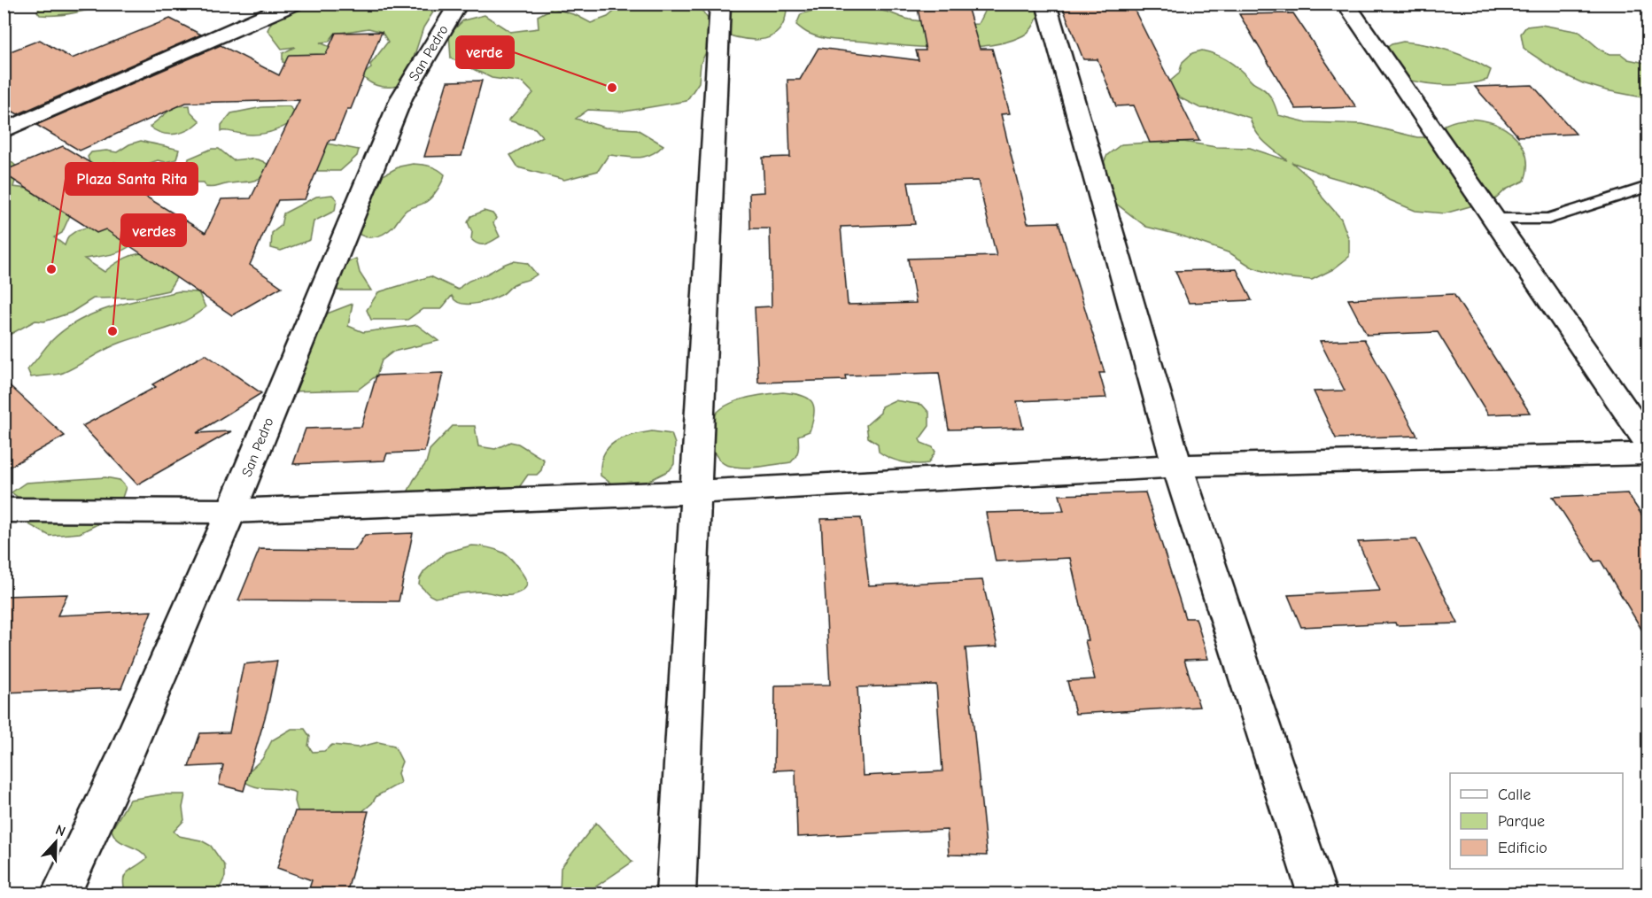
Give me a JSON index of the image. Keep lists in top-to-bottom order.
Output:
{
  "streets": {
    "street": ["San Pedro"]
  },
  "places": ["verde", "Plaza Santa Rita", "verdes"],
  "legend": ["Calle", "Parque", "Edificio"],
  "north": "top"
}
